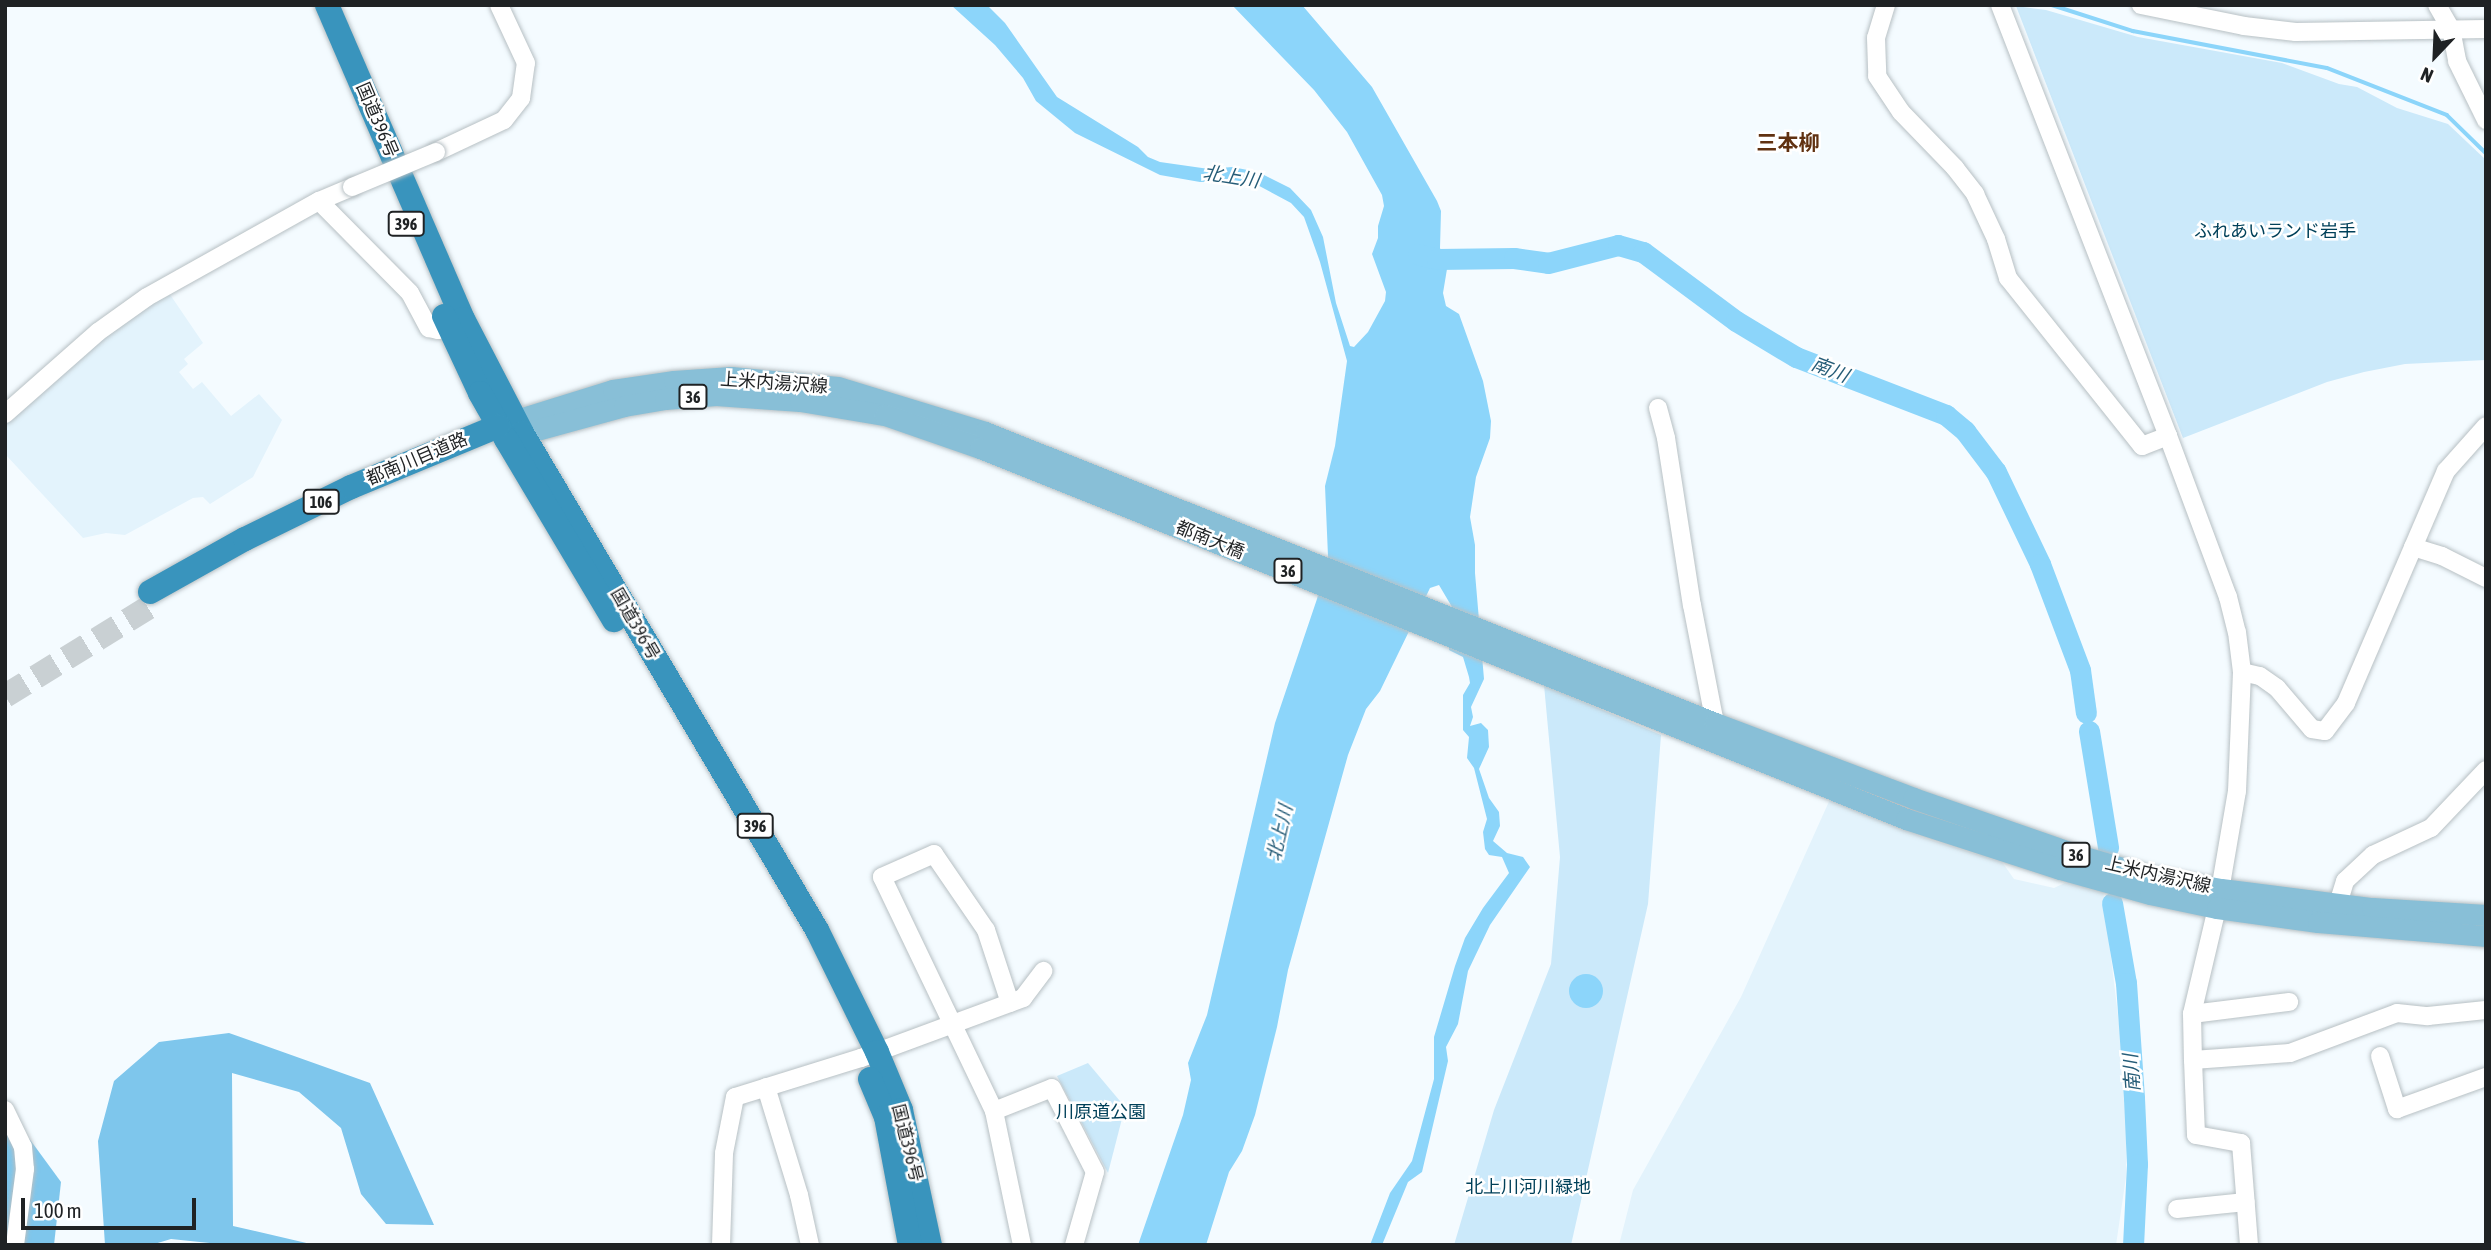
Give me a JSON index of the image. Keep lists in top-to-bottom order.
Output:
{
  "streets": {
    "highway": [
      "国道396号",
      "396",
      "都南川目道路",
      "106"
    ],
    "main road": ["上米内湯沢線", "36", "都南大橋"]
  },
  "crossings": [
    ["国道396号", "上米内湯沢線"],
    ["国道396号", "都南川目道路"],
    ["上米内湯沢線", "都南川目道路"],
    ["上米内湯沢線", "都南大橋"]
  ],
  "districts": ["三本柳"],
  "water": ["北上川", "南川"],
  "parks": ["ふれあいランド岩手", "川原道公園", "北上川河川緑地"],
  "scale_bar": "100 m",
  "north": "bottom left"
}
